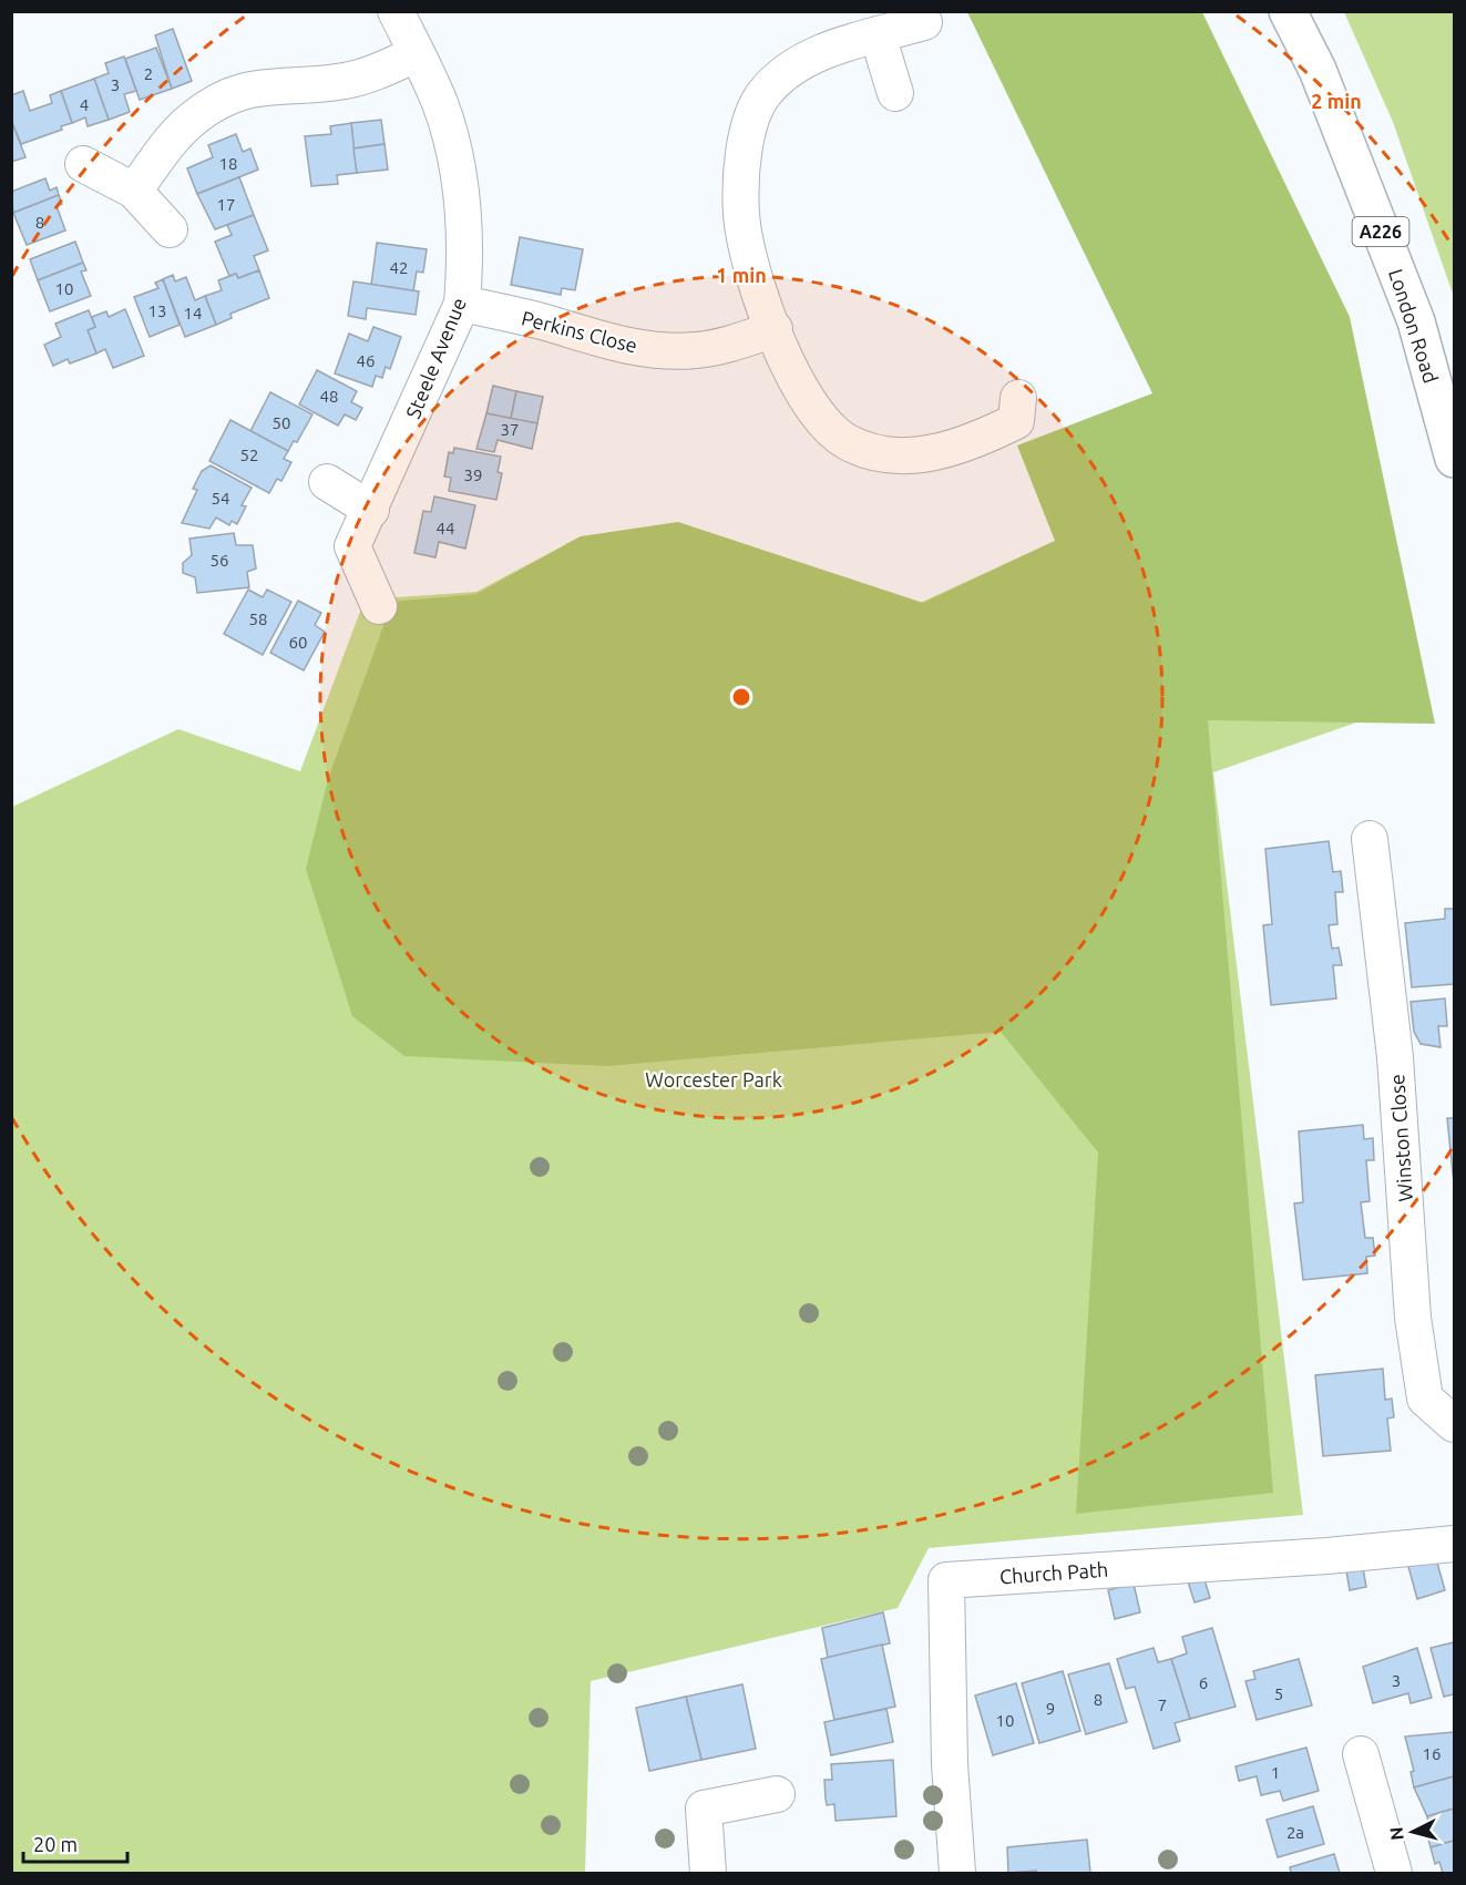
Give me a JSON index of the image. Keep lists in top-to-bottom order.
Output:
{
  "streets": {
    "main road": ["A226", "London Road"],
    "street": [
      "Perkins Close",
      "Steele Avenue",
      "Winston Close",
      "Church Path"
    ]
  },
  "crossings": [
    ["Perkins Close", "Steele Avenue"]
  ],
  "parks": ["Worcester Park"],
  "house_numbers": [
    "2",
    "3",
    "4",
    "18",
    "17",
    "8",
    "42",
    "10",
    "13",
    "14",
    "46",
    "48",
    "50",
    "37",
    "52",
    "39",
    "54",
    "44",
    "56",
    "58",
    "60",
    "3",
    "6",
    "5",
    "8",
    "7",
    "9",
    "10",
    "16",
    "1",
    "2a"
  ],
  "scale_bar": "20 m",
  "north": "left",
  "rings": ["2 min", "1 min"]
}
